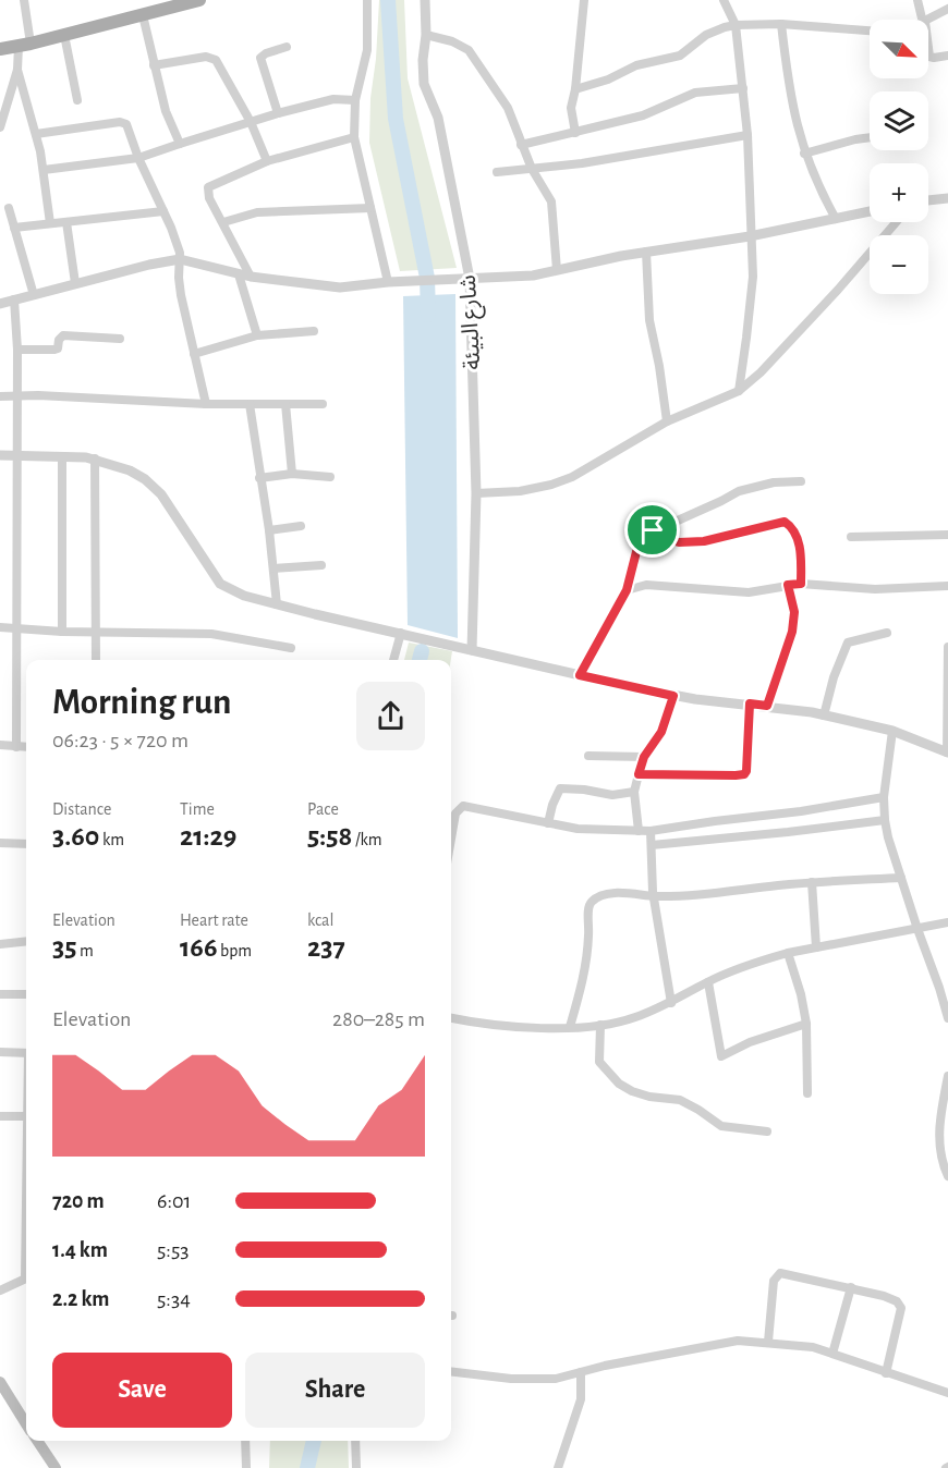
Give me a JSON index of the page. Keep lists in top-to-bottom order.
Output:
{
  "streets": {
    "street": ["شارع البيئة"]
  },
  "north": "bottom right",
  "page": {
    "map_buttons": ["+", "−"],
    "heading": ["Morning run", "06:23 · 5 × 720 m"],
    "stats": [
      ["Distance", "3.60 km"],
      ["Time", "21:29"],
      ["Pace", "5:58 /km"],
      ["Elevation", "35 m"],
      ["Heart rate", "166 bpm"],
      ["kcal", "237"]
    ],
    "chart": ["Elevation", "280–285 m"],
    "list": [
      {
        "name": "720 m",
        "note": "6:01"
      },
      {
        "name": "1.4 km",
        "note": "5:53"
      },
      {
        "name": "2.2 km",
        "note": "5:34"
      }
    ],
    "buttons": ["Save", "Share"]
  }
}
